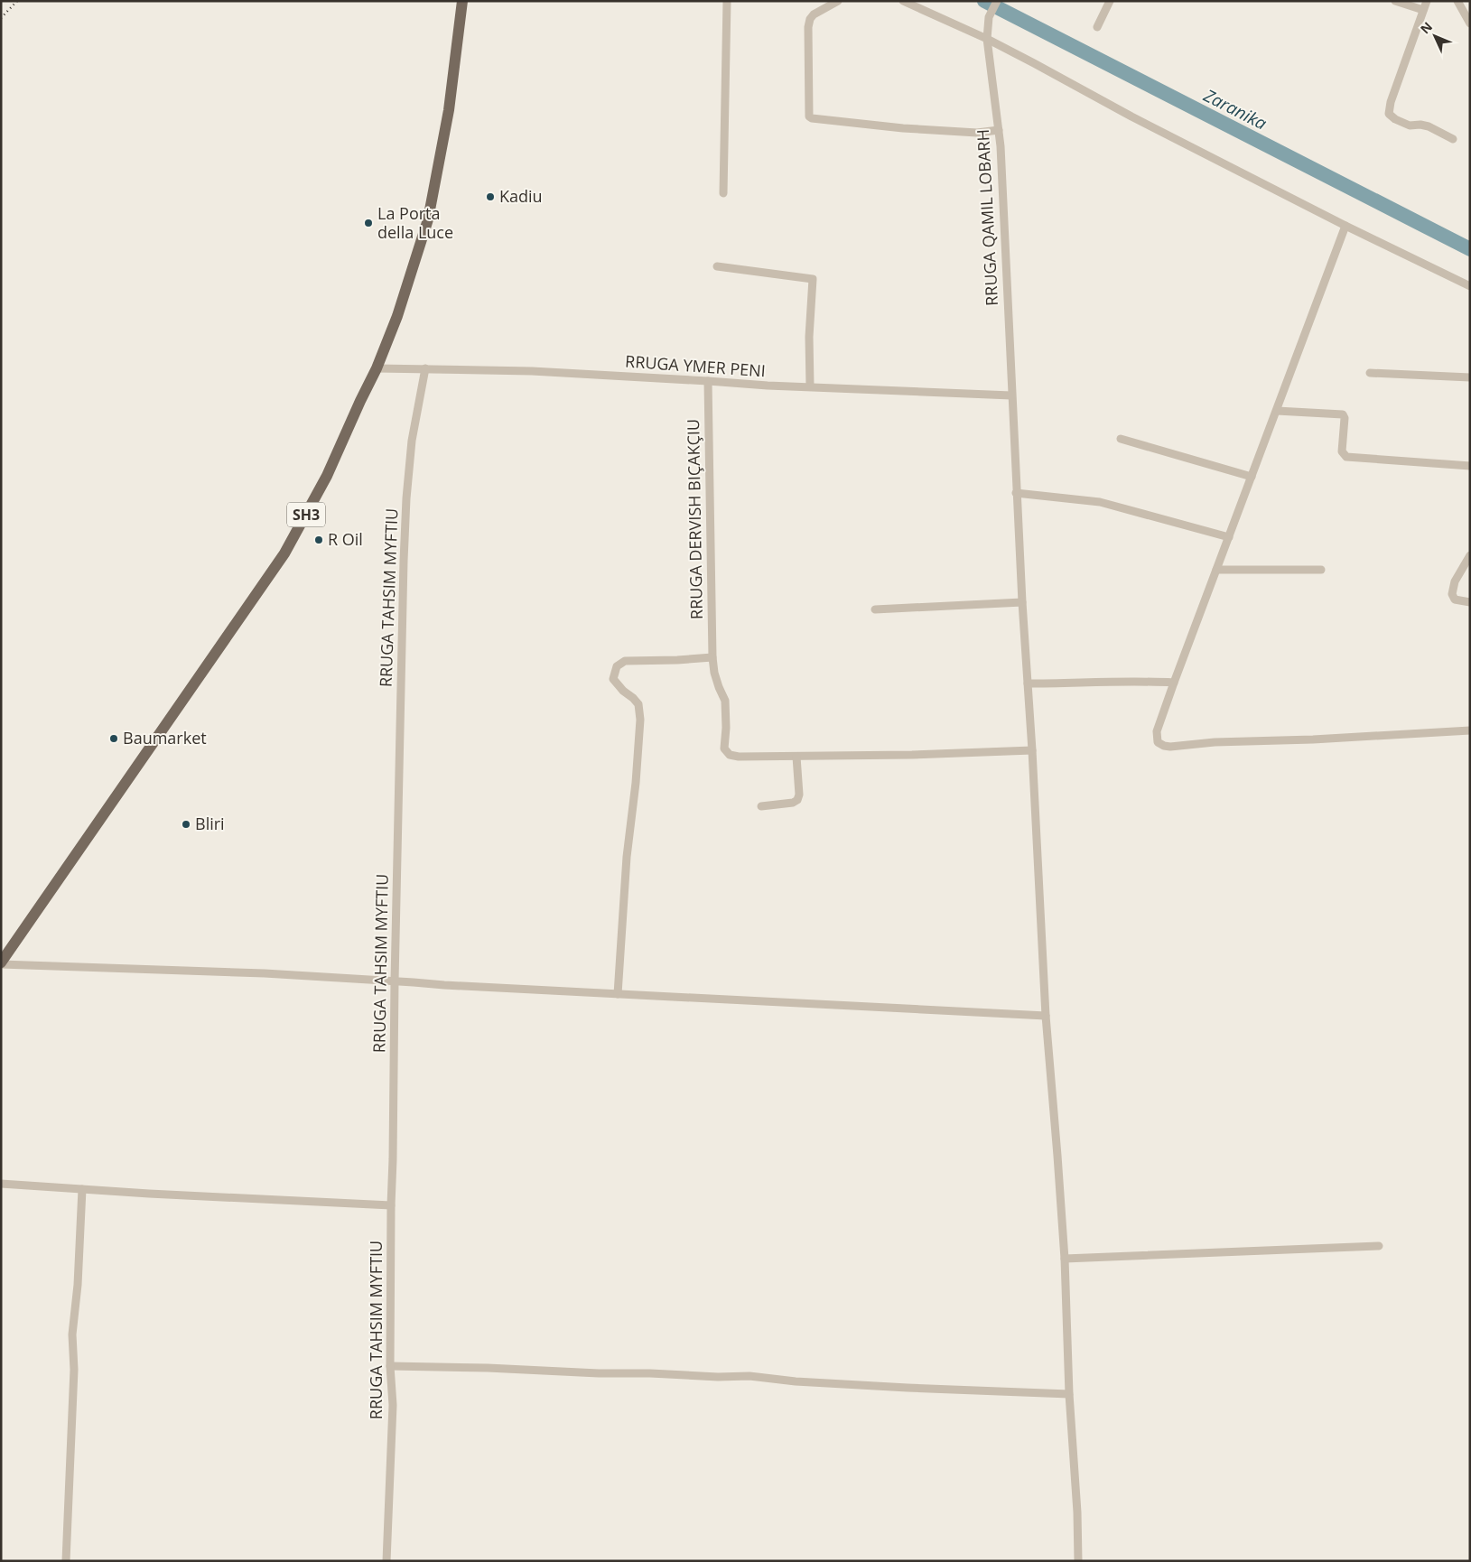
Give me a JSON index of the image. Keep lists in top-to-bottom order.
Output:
{
  "streets": {
    "main road": ["SH3"],
    "street": [
      "RRUGA QAMIL LOBARH",
      "RRUGA YMER PENI",
      "RRUGA DERVISH BIÇAKÇIU",
      "RRUGA TAHSIM MYFTIU"
    ]
  },
  "crossings": [
    ["RRUGA QAMIL LOBARH", "RRUGA YMER PENI"],
    ["RRUGA YMER PENI", "SH3"],
    ["RRUGA YMER PENI", "RRUGA DERVISH BIÇAKÇIU"],
    ["RRUGA YMER PENI", "RRUGA TAHSIM MYFTIU"]
  ],
  "water": ["Zaranika"],
  "places": [
    "Kadiu",
    "La Porta della Luce",
    "R Oil",
    "Baumarket",
    "Bliri"
  ],
  "north": "top left"
}
